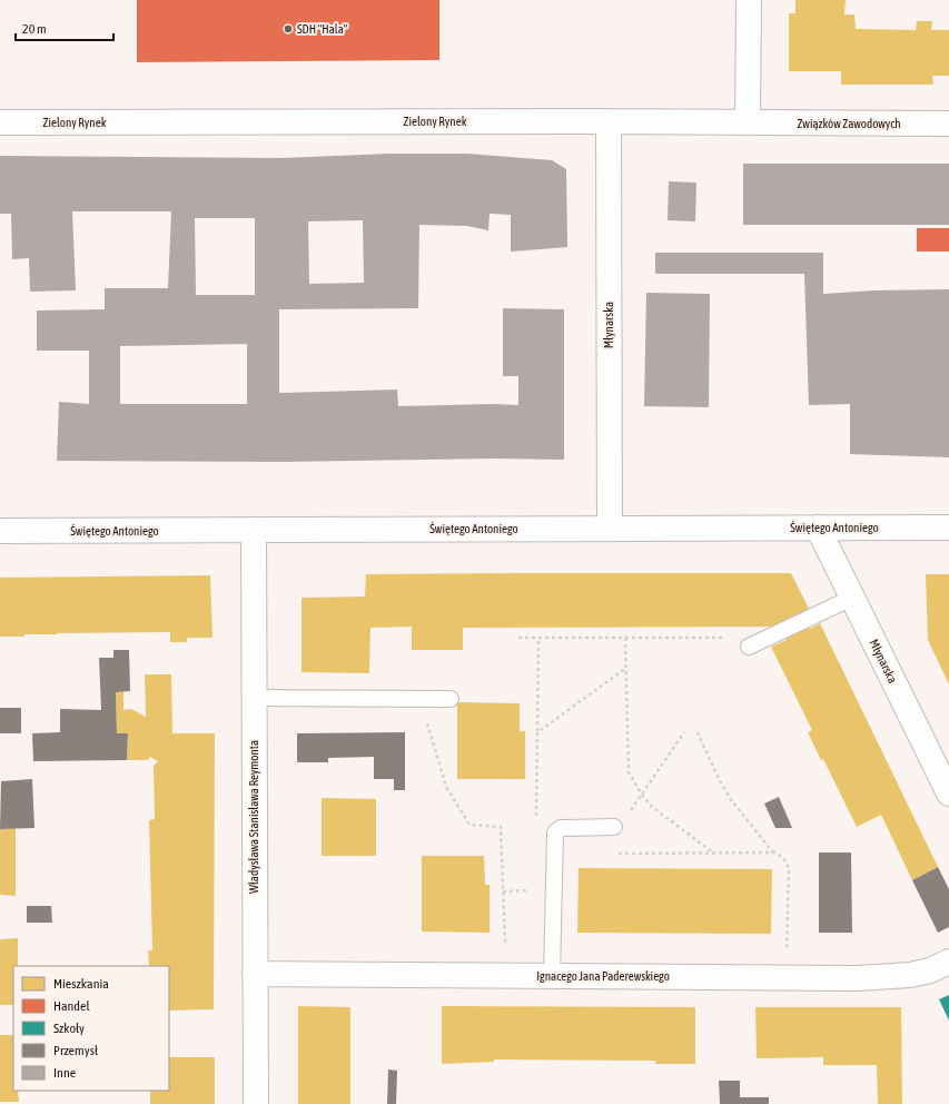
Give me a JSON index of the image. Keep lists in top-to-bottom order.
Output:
{
  "streets": {
    "street": [
      "Zielony Rynek",
      "Związków Zawodowych",
      "Młynarska",
      "Świętego Antoniego",
      "Władysława Stanisława Reymonta",
      "Ignacego Jana Paderewskiego"
    ]
  },
  "crossings": [
    ["Zielony Rynek", "Związków Zawodowych"],
    ["Zielony Rynek", "Młynarska"],
    ["Młynarska", "Świętego Antoniego"],
    ["Świętego Antoniego", "Władysława Stanisława Reymonta"],
    ["Władysława Stanisława Reymonta", "Ignacego Jana Paderewskiego"]
  ],
  "places": ["SDH \"Hala\""],
  "legend": [
    "Mieszkania",
    "Handel",
    "Szkoły",
    "Przemysł",
    "Inne"
  ],
  "scale_bar": "20 m"
}
